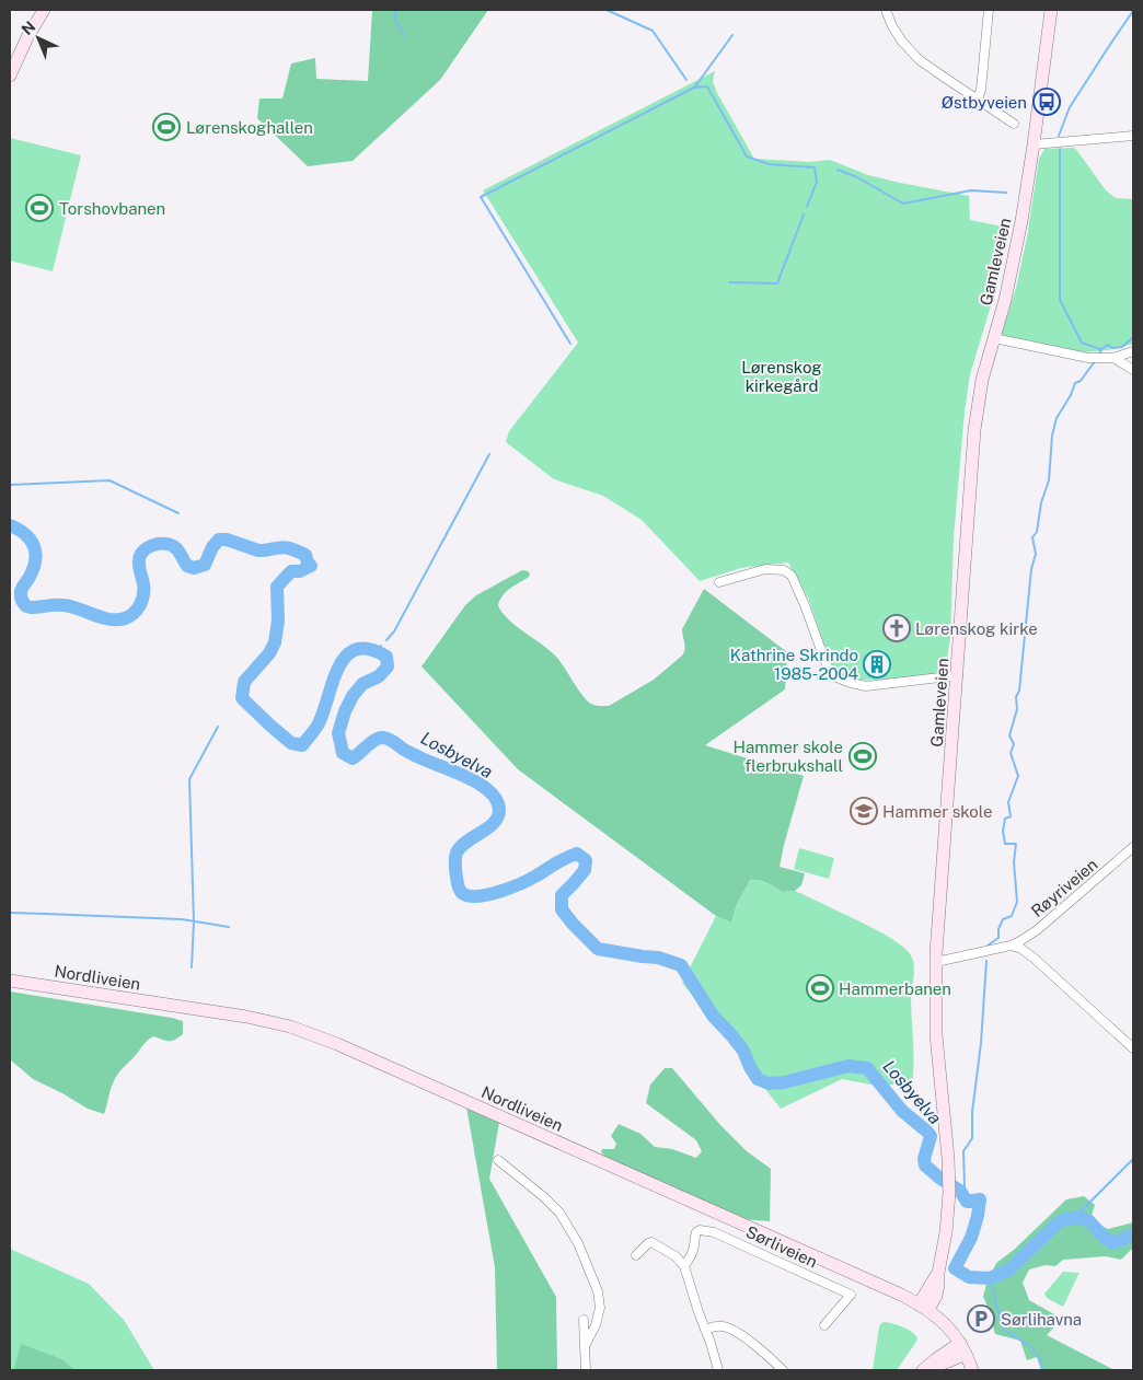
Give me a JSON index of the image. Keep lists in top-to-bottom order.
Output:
{
  "streets": {
    "main road": ["Gamleveien", "Nordliveien"],
    "street": ["Røyriveien", "Sørliveien"]
  },
  "crossings": [
    ["Gamleveien", "Røyriveien"],
    ["Gamleveien", "Nordliveien"]
  ],
  "water": ["Losbyelva"],
  "parks": ["Lørenskog kirkegård"],
  "places": {
    "bus stop": ["Østbyveien"],
    "sports": [
      "Lørenskoghallen",
      "Torshovbanen",
      "Hammer skole flerbrukshall",
      "Hammerbanen"
    ],
    "church": ["Lørenskog kirke"],
    "building": ["Kathrine Skrindo 1985-2004"],
    "school or university": ["Hammer skole"],
    "parking": ["Sørlihavna"]
  },
  "north": "top left"
}
